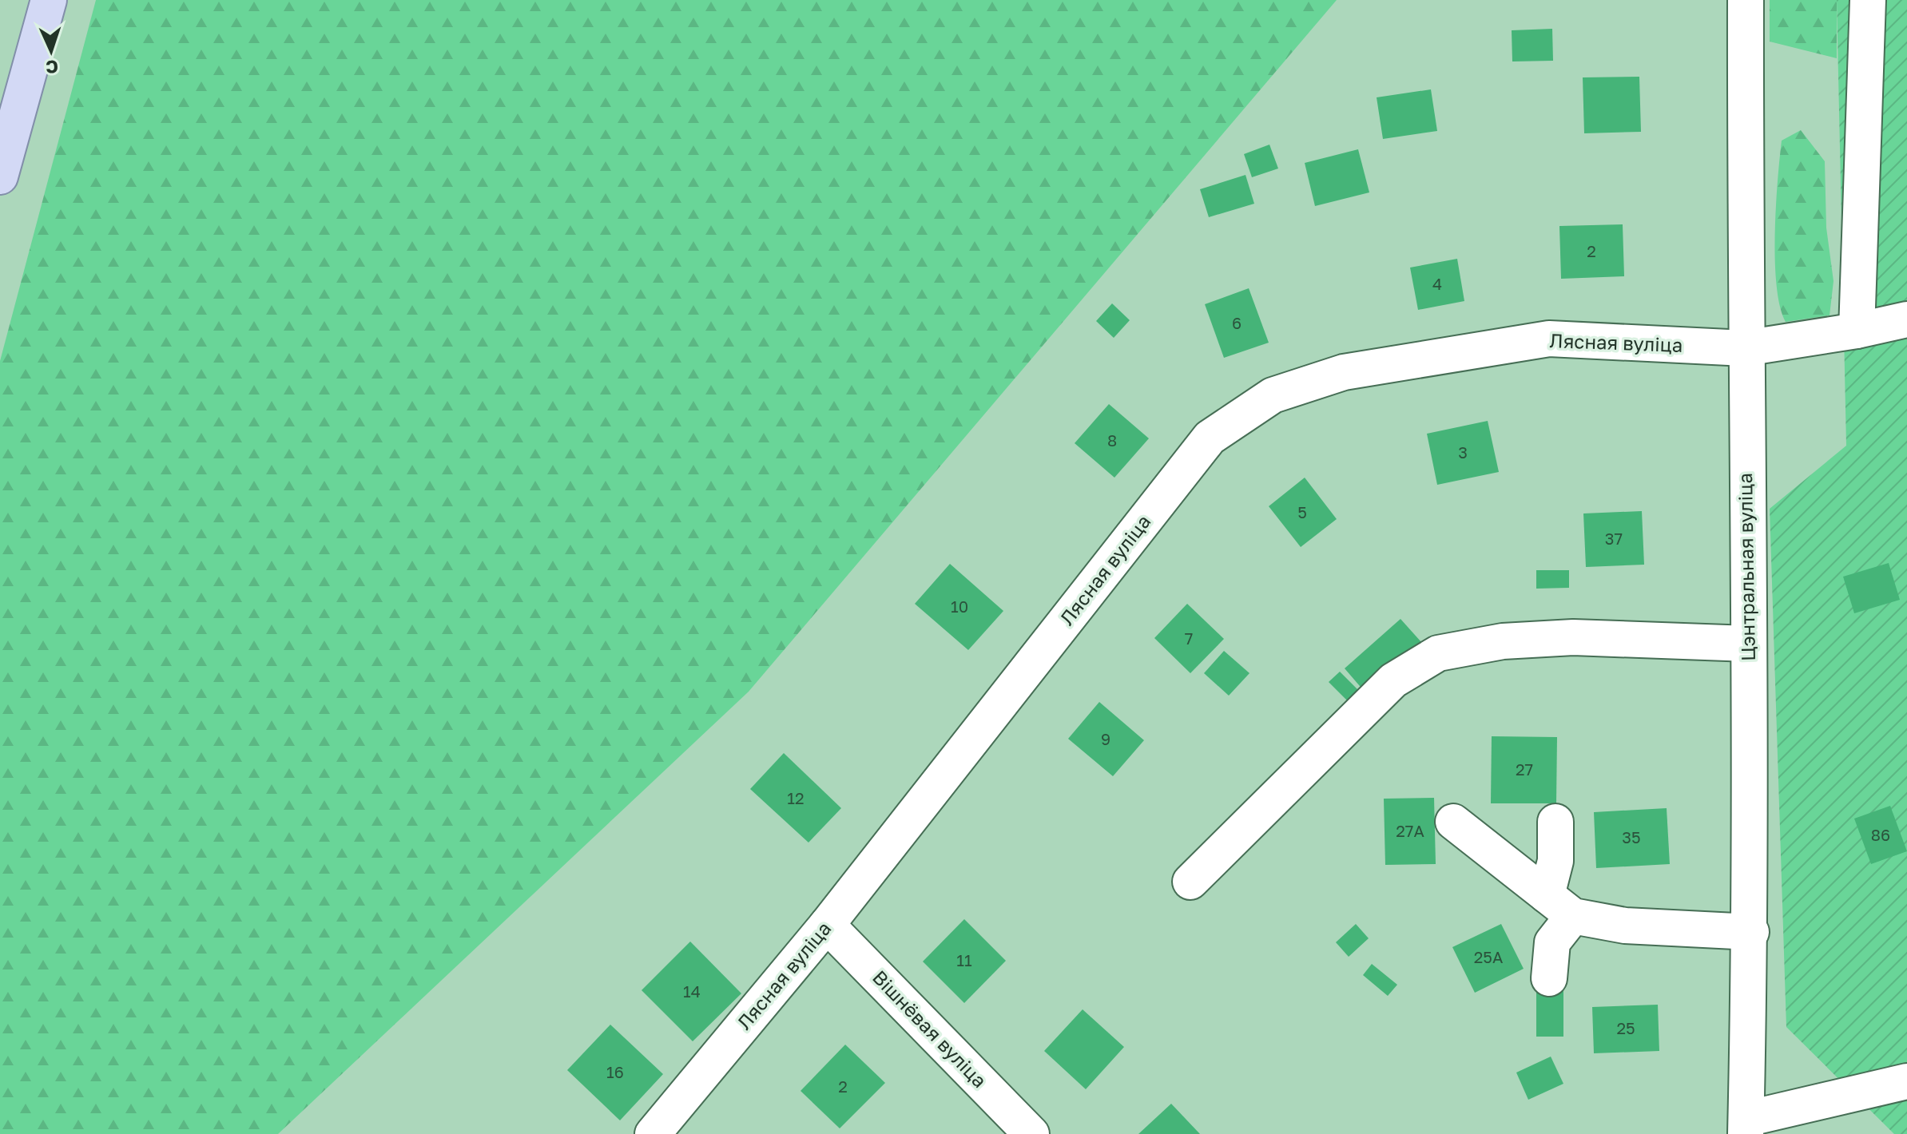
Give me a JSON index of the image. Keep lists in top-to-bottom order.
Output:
{
  "streets": {
    "street": ["Лясная вуліца", "Цэнтральная вуліца", "Вішнёвая вуліца"]
  },
  "crossings": [
    ["Лясная вуліца", "Цэнтральная вуліца"],
    ["Лясная вуліца", "Вішнёвая вуліца"]
  ],
  "house_numbers": [
    "2",
    "4",
    "6",
    "8",
    "3",
    "5",
    "37",
    "10",
    "7",
    "9",
    "27",
    "12",
    "27А",
    "86",
    "35",
    "25А",
    "11",
    "14",
    "25",
    "16",
    "2"
  ],
  "north": "bottom"
}
